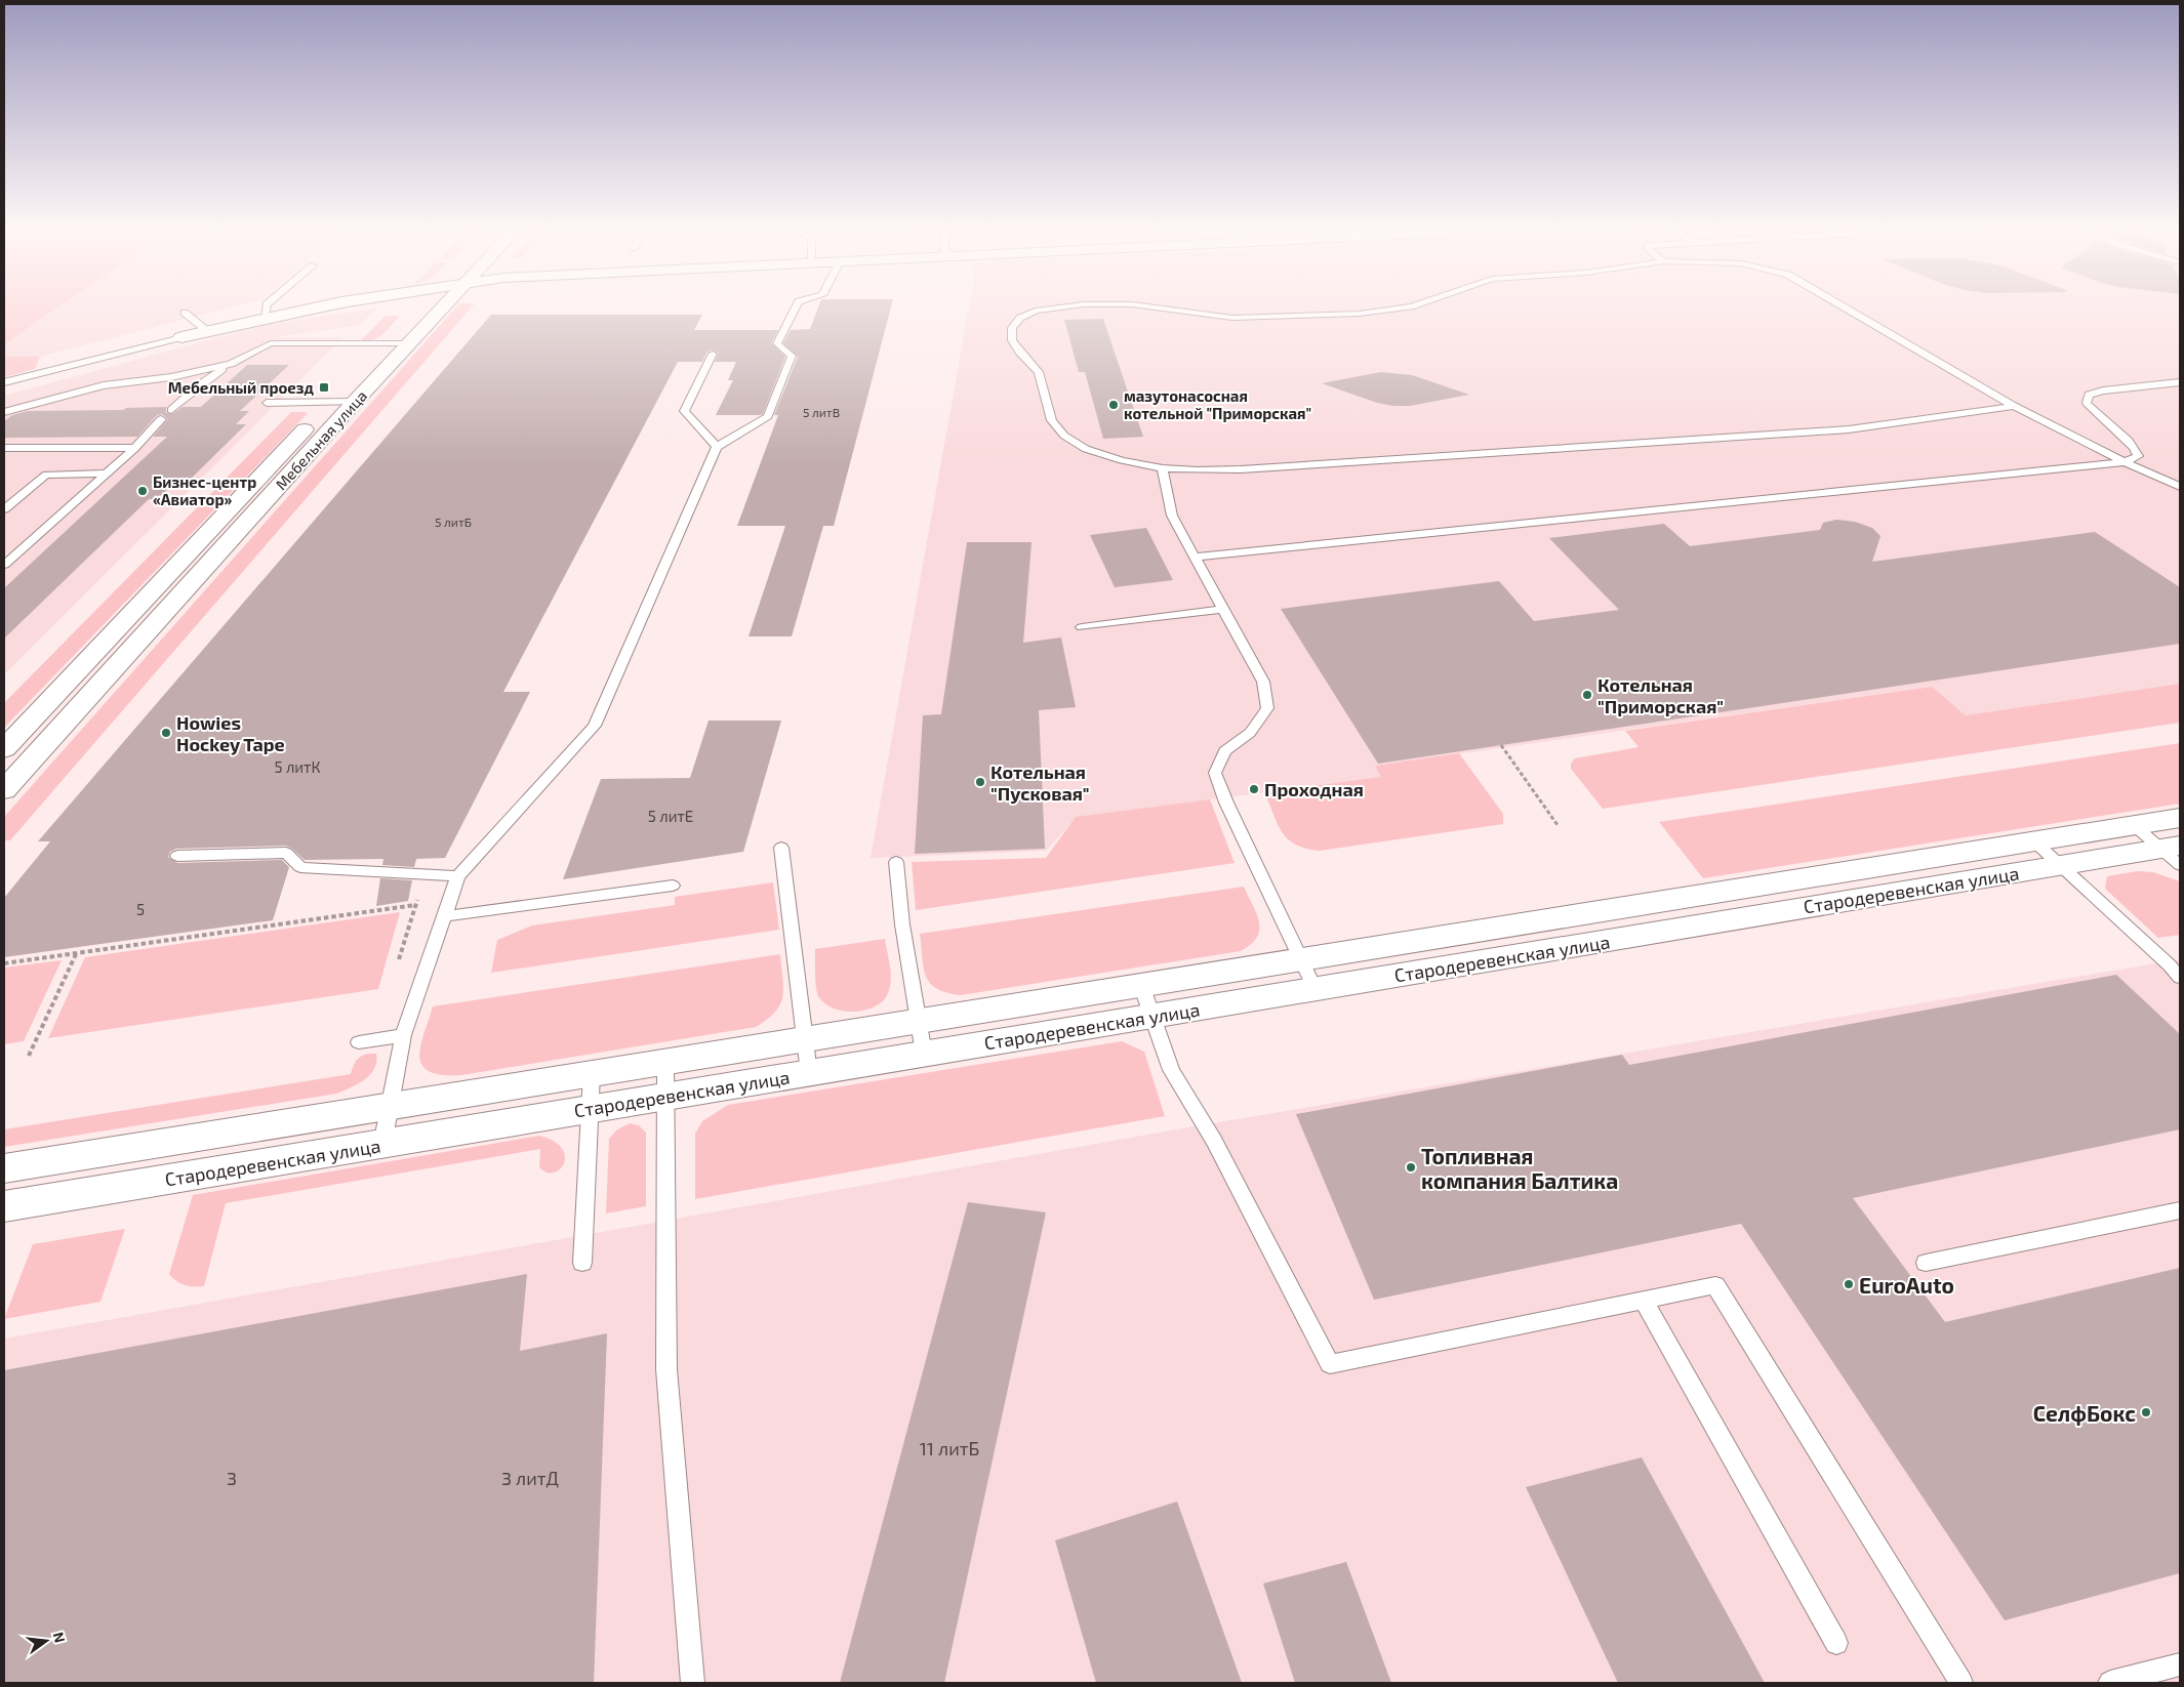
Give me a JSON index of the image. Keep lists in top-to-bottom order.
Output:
{
  "streets": {
    "street": ["Мебельная улица", "Стародеревенская улица"]
  },
  "places": {
    "transit": ["Мебельный проезд"],
    "other": [
      "мазутонасосная котельной \"Приморская\"",
      "Бизнес-центр «Авиатор»",
      "Котельная \"Приморская\"",
      "Howies Hockey Tape",
      "Котельная \"Пусковая\"",
      "Проходная",
      "Топливная компания Балтика",
      "EuroAuto",
      "СелфБокс"
    ]
  },
  "house_numbers": [
    "5 литВ",
    "5 литБ",
    "5 литК",
    "5 литЕ",
    "5",
    "11 литБ",
    "3",
    "3 литД"
  ],
  "north": "right"
}
